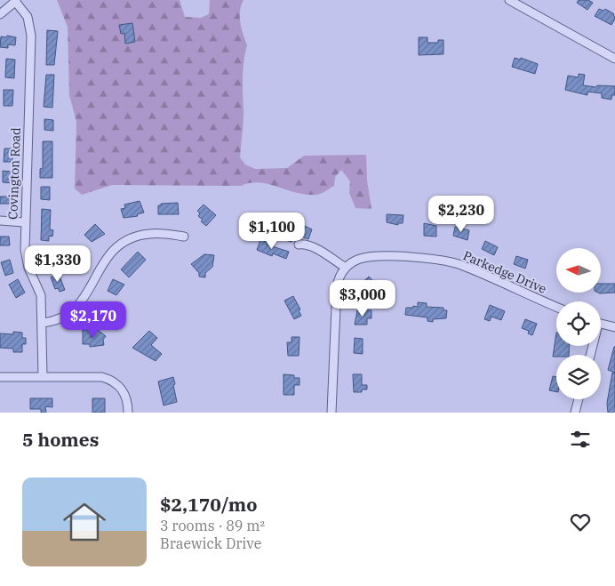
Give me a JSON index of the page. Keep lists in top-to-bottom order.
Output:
{
  "streets": {
    "street": ["Covington Road", "Parkedge Drive"]
  },
  "north": "left",
  "page": {
    "price": [
      "$2,230",
      "$1,100",
      "$1,330",
      "$3,000",
      "$2,170"
    ],
    "heading": "5 homes",
    "list": [
      {
        "name": "$2,170/mo",
        "note": "3 rooms · 89 m² · Braewick Drive"
      }
    ]
  }
}
